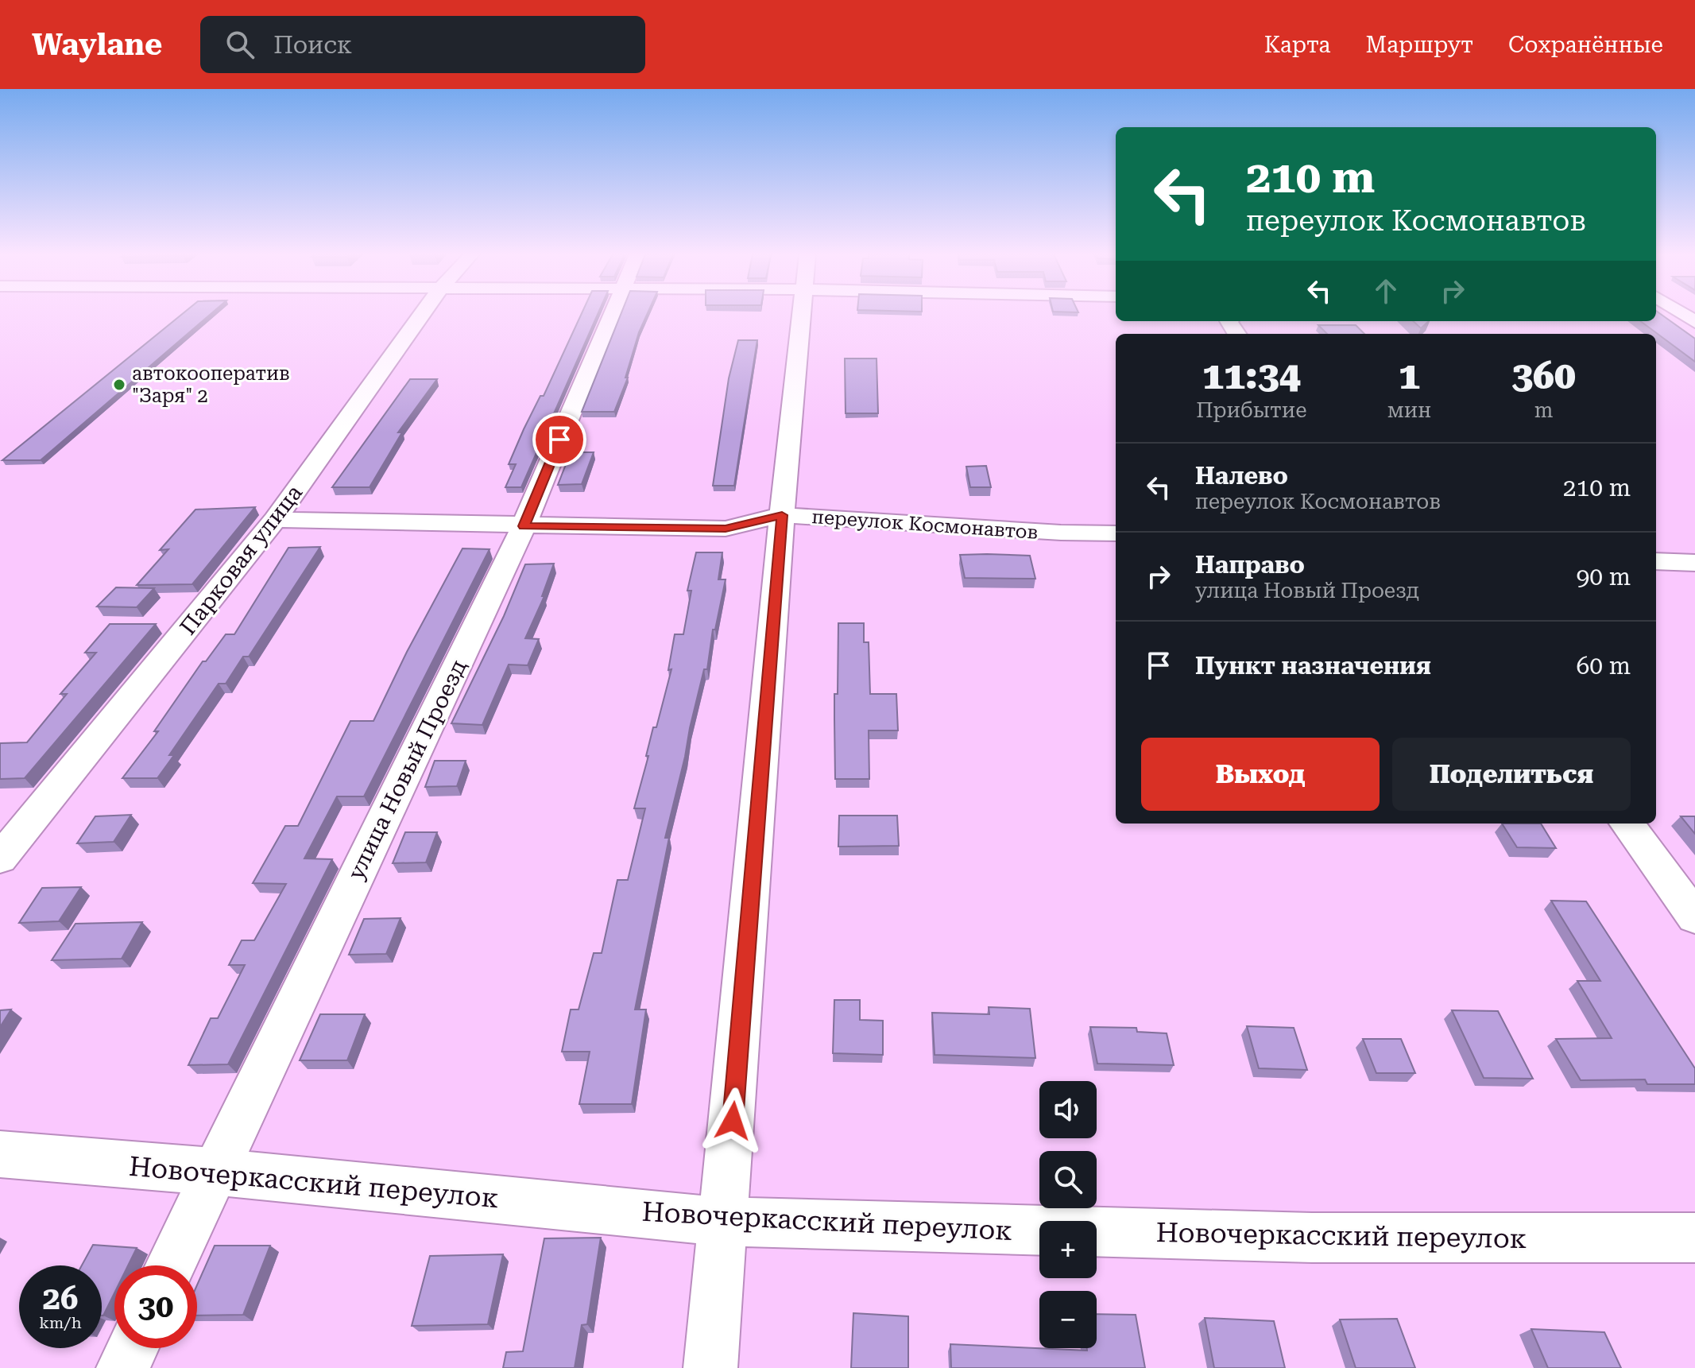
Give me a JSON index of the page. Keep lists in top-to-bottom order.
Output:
{
  "streets": {
    "street": [
      "переулок Космонавтов",
      "Парковая улица",
      "улица Новый Проезд",
      "Новочеркасский переулок"
    ]
  },
  "crossings": [
    ["переулок Космонавтов", "Парковая улица"],
    ["переулок Космонавтов", "улица Новый Проезд"],
    ["улица Новый Проезд", "Новочеркасский переулок"]
  ],
  "places": ["автокооператив \"Заря\" 2"],
  "page": {
    "header": "Waylane",
    "search": "Поиск",
    "nav": ["Карта", "Маршрут", "Сохранённые"],
    "turn": ["210 m", "переулок Космонавтов"],
    "eta": [
      "11:34",
      "Прибытие",
      "1",
      "мин",
      "360",
      "m"
    ],
    "list": [
      {
        "name": "Налево",
        "note": "переулок Космонавтов",
        "value": "210 m"
      },
      {
        "name": "Направо",
        "note": "улица Новый Проезд",
        "value": "90 m"
      },
      {
        "name": "Пункт назначения",
        "value": "60 m"
      }
    ],
    "buttons": ["Выход", "Поделиться"],
    "map_buttons": ["+", "−"],
    "speed": "26 km/h",
    "limit": "30"
  }
}
